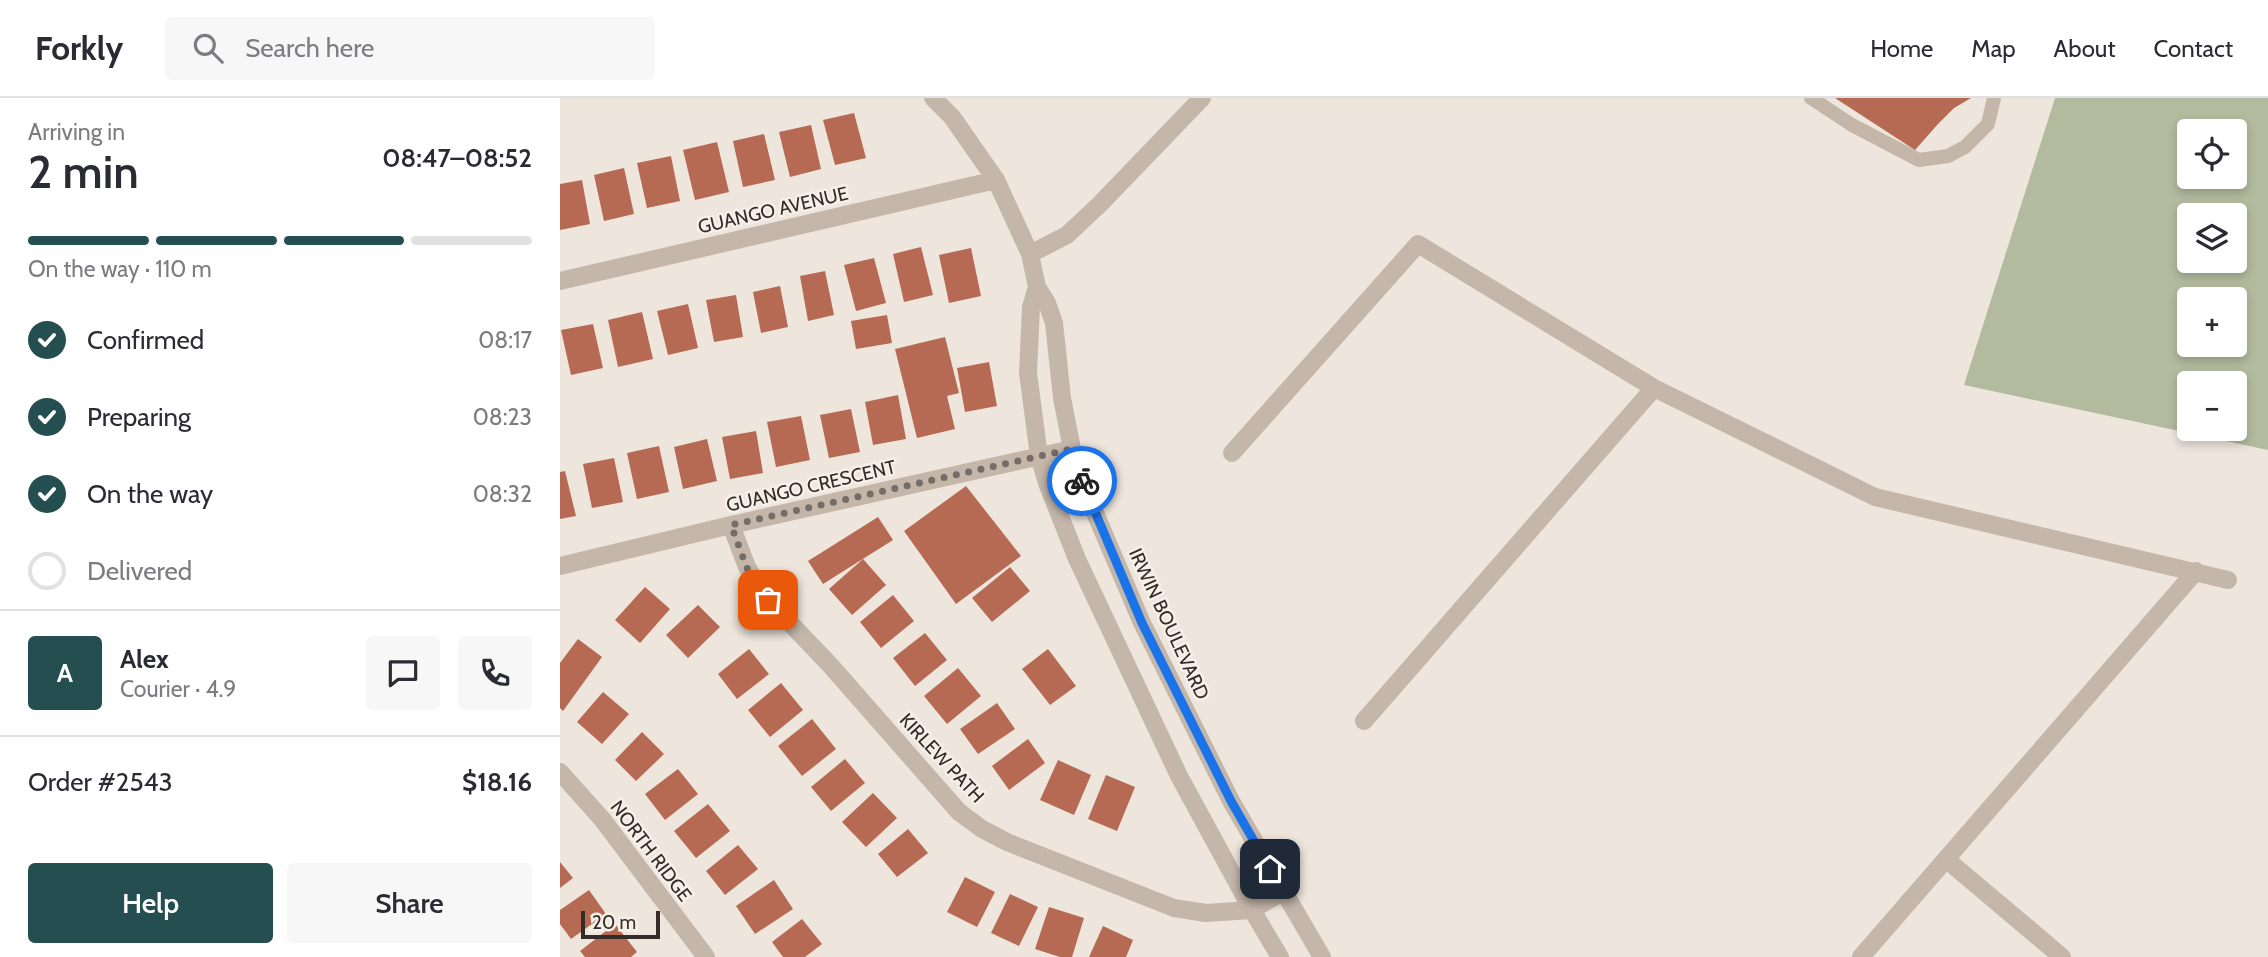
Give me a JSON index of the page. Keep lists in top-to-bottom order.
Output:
{
  "streets": {
    "street": [
      "GUANGO AVENUE",
      "GUANGO CRESCENT",
      "IRWIN BOULEVARD",
      "KIRLEW PATH",
      "NORTH RIDGE"
    ]
  },
  "crossings": [
    ["GUANGO AVENUE", "IRWIN BOULEVARD"],
    ["GUANGO CRESCENT", "IRWIN BOULEVARD"],
    ["GUANGO CRESCENT", "KIRLEW PATH"],
    ["IRWIN BOULEVARD", "KIRLEW PATH"]
  ],
  "scale_bar": "20 m",
  "page": {
    "header": "Forkly",
    "search": "Search here",
    "nav": [
      "Home",
      "Map",
      "About",
      "Contact"
    ],
    "heading": ["2 min", "Arriving in", "08:47–08:52"],
    "panel": [
      "Alex",
      "Courier · 4.9",
      "Order #2543",
      "$18.16"
    ],
    "map_buttons": ["+", "−"],
    "bar": "On the way · 110 m",
    "list": [
      ["Confirmed", "08:17"],
      ["Preparing", "08:23"],
      ["On the way", "08:32"],
      "Delivered"
    ],
    "round": "A",
    "buttons": ["Help", "Share"],
    "scale": "20 m"
  }
}
